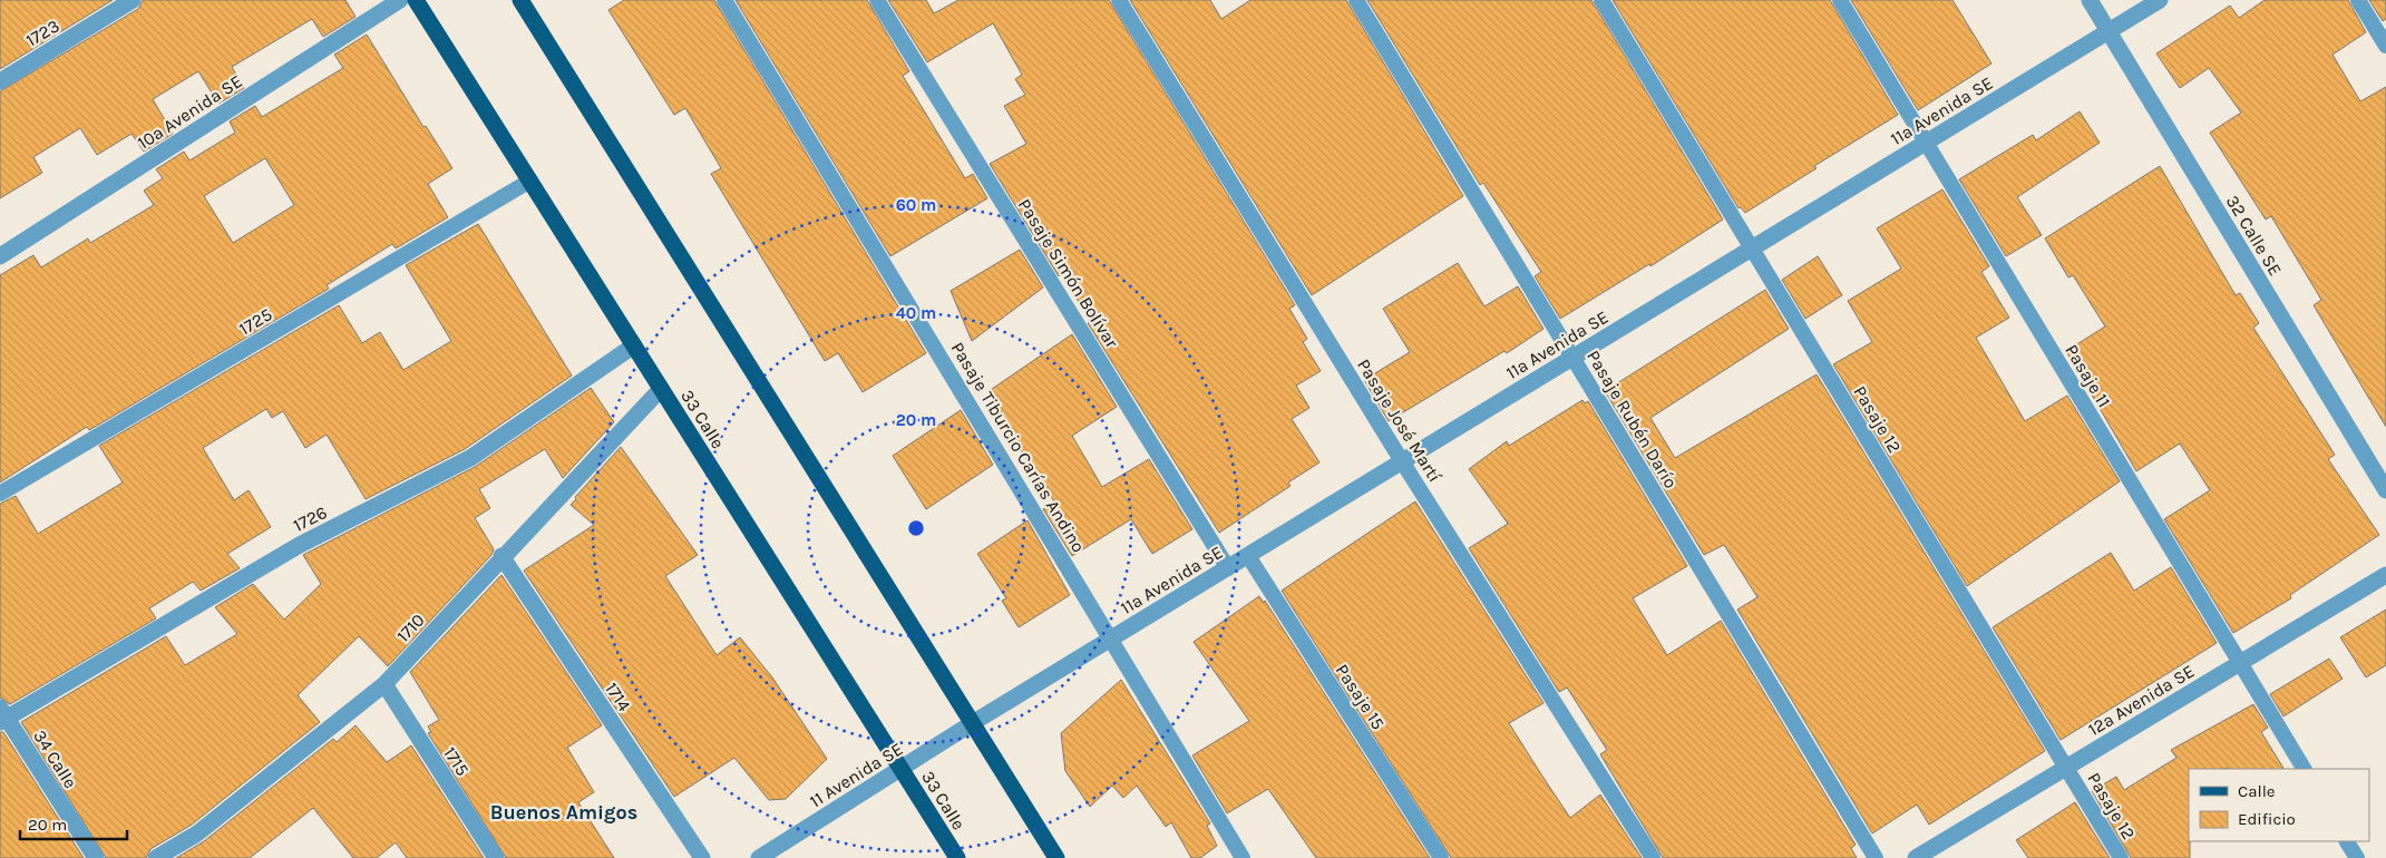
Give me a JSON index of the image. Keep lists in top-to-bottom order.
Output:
{
  "streets": {
    "main road": ["33 Calle"],
    "street": [
      "1723",
      "11a Avenida SE",
      "10a Avenida SE",
      "32 Calle SE",
      "1726",
      "1710",
      "1714",
      "12a Avenida SE",
      "34 Calle",
      "1715",
      "11 Avenida SE"
    ],
    "lane": [
      "Pasaje Simón Bolívar",
      "1725",
      "Pasaje 11",
      "Pasaje Rubén Darío",
      "Pasaje 12",
      "Pasaje José Martí",
      "Pasaje Tiburcio Carías Andino",
      "Pasaje 15"
    ]
  },
  "crossings": [
    ["11a Avenida SE", "32 Calle SE"],
    ["11a Avenida SE", "Pasaje Simón Bolívar"],
    ["11a Avenida SE", "Pasaje 11"],
    ["11a Avenida SE", "Pasaje Rubén Darío"],
    ["11a Avenida SE", "Pasaje 12"],
    ["11a Avenida SE", "Pasaje José Martí"],
    ["11a Avenida SE", "Pasaje Tiburcio Carías Andino"],
    ["11a Avenida SE", "Pasaje 15"],
    ["11a Avenida SE", "11 Avenida SE"],
    ["1725", "33 Calle"],
    ["Pasaje 11", "12a Avenida SE"],
    ["33 Calle", "1726"],
    ["33 Calle", "1710"],
    ["33 Calle", "11 Avenida SE"],
    ["Pasaje 12", "12a Avenida SE"],
    ["1726", "34 Calle"],
    ["1710", "1714"],
    ["1710", "1715"]
  ],
  "districts": ["Buenos Amigos"],
  "legend": ["Calle", "Edificio"],
  "scale_bar": "20 m",
  "rings": ["60 m", "40 m", "20 m"]
}
